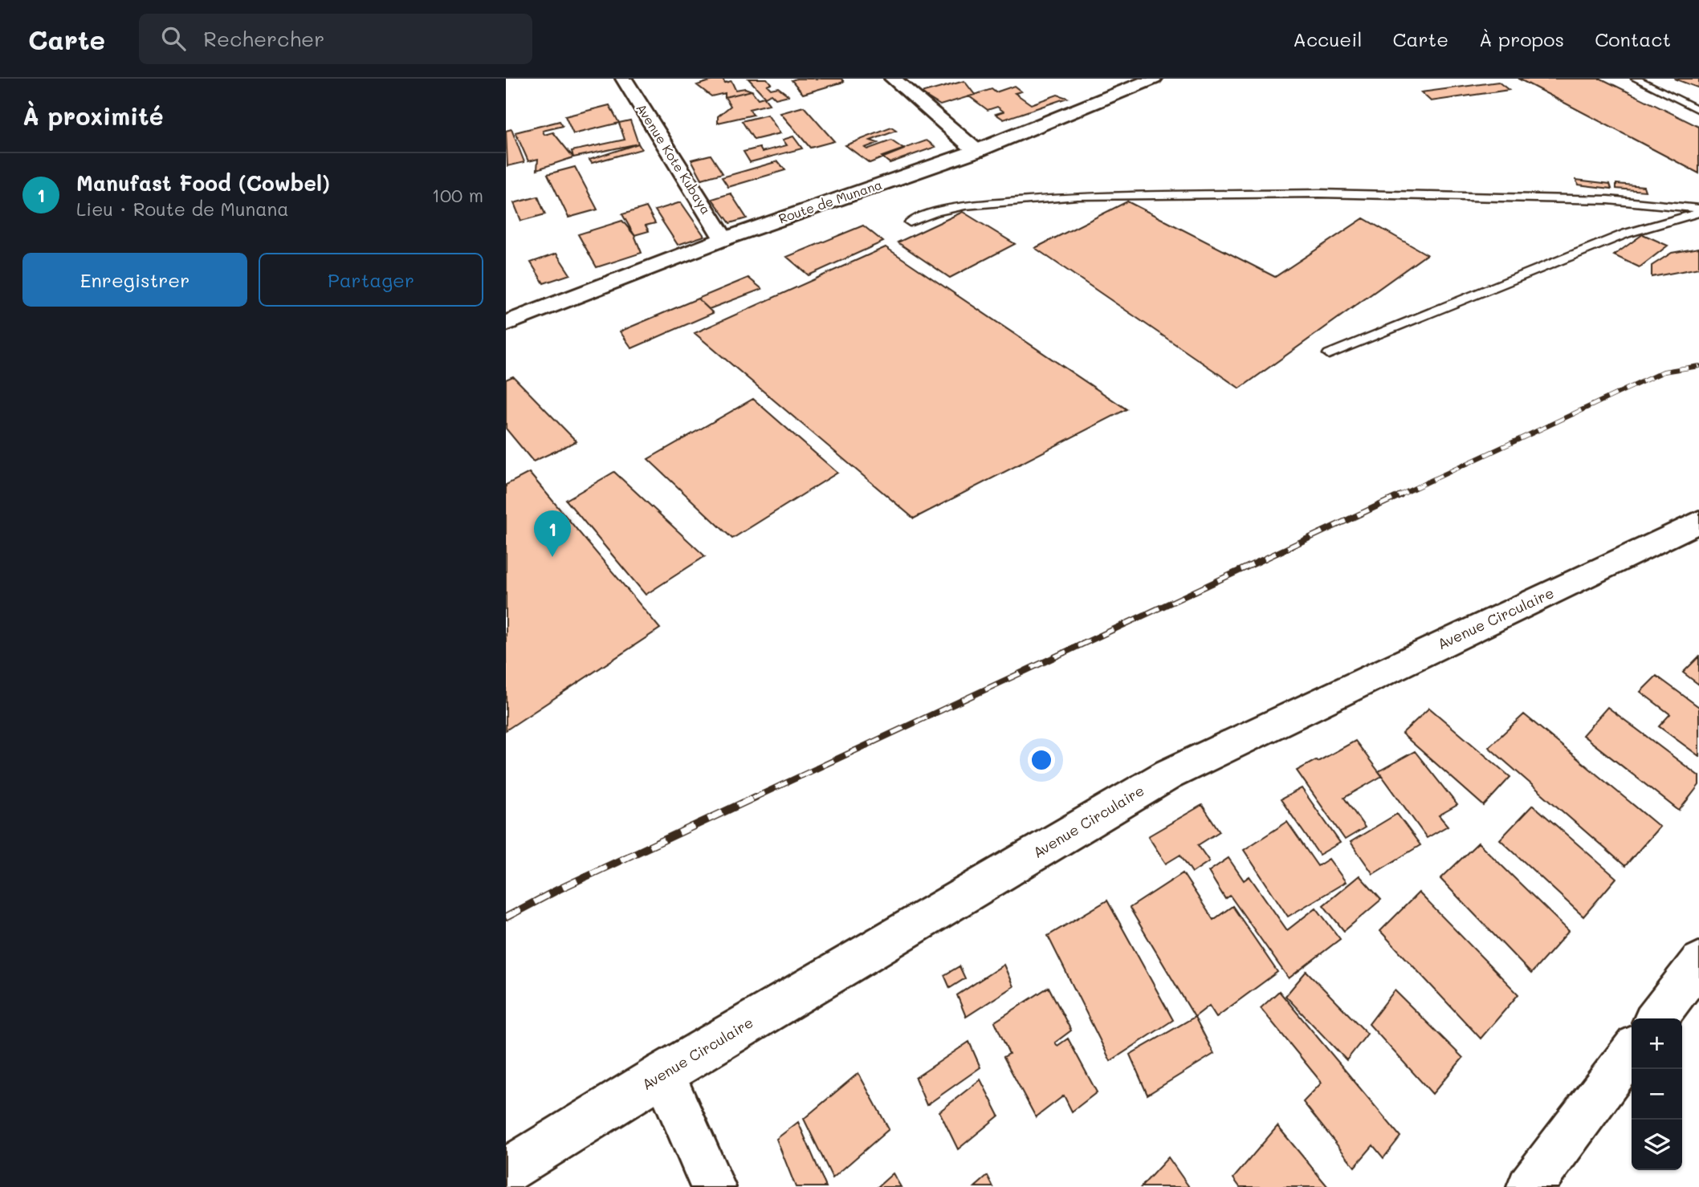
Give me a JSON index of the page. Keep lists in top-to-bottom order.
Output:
{
  "streets": {
    "street": ["Avenue Kote Kubaya", "Route de Munana", "Avenue Circulaire"]
  },
  "crossings": [
    ["Avenue Kote Kubaya", "Route de Munana"]
  ],
  "page": {
    "header": "Carte",
    "search": "Rechercher",
    "nav": [
      "Accueil",
      "Carte",
      "À propos",
      "Contact"
    ],
    "heading": "À proximité",
    "list": [
      {
        "mark": "1",
        "name": "Manufast Food (Cowbel)",
        "note": "Lieu · Route de Munana",
        "value": "100 m"
      }
    ],
    "buttons": ["Enregistrer", "Partager"],
    "pins": "1",
    "map_buttons": ["+", "−"]
  }
}
